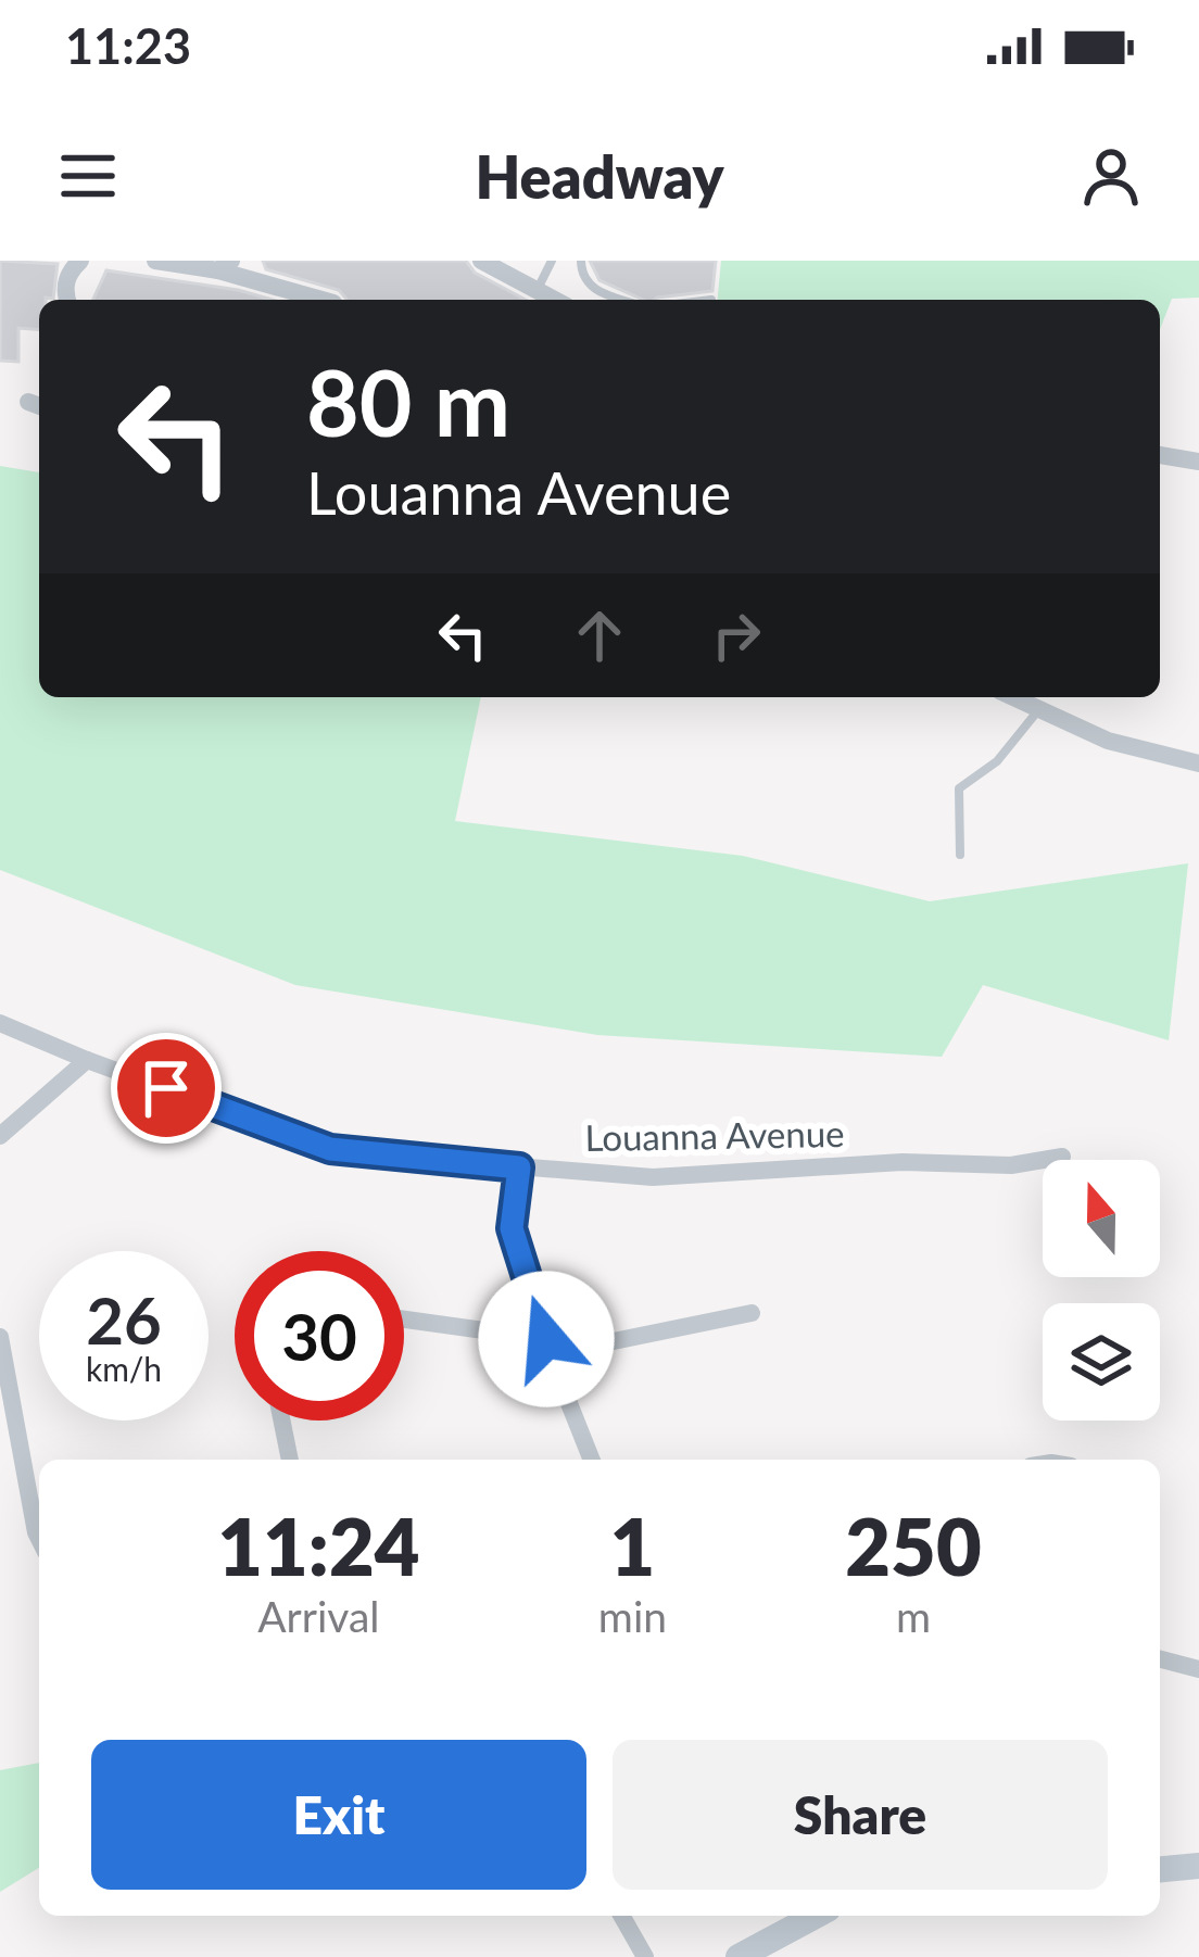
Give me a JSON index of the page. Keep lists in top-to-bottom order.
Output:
{
  "streets": {
    "street": ["Louanna Avenue"]
  },
  "north": "top",
  "page": {
    "status": "11:23",
    "header": "Headway",
    "turn": ["80 m", "Louanna Avenue"],
    "speed": "26 km/h",
    "limit": "30",
    "eta": [
      "11:24",
      "Arrival",
      "1",
      "min",
      "250",
      "m"
    ],
    "buttons": ["Exit", "Share"]
  }
}
